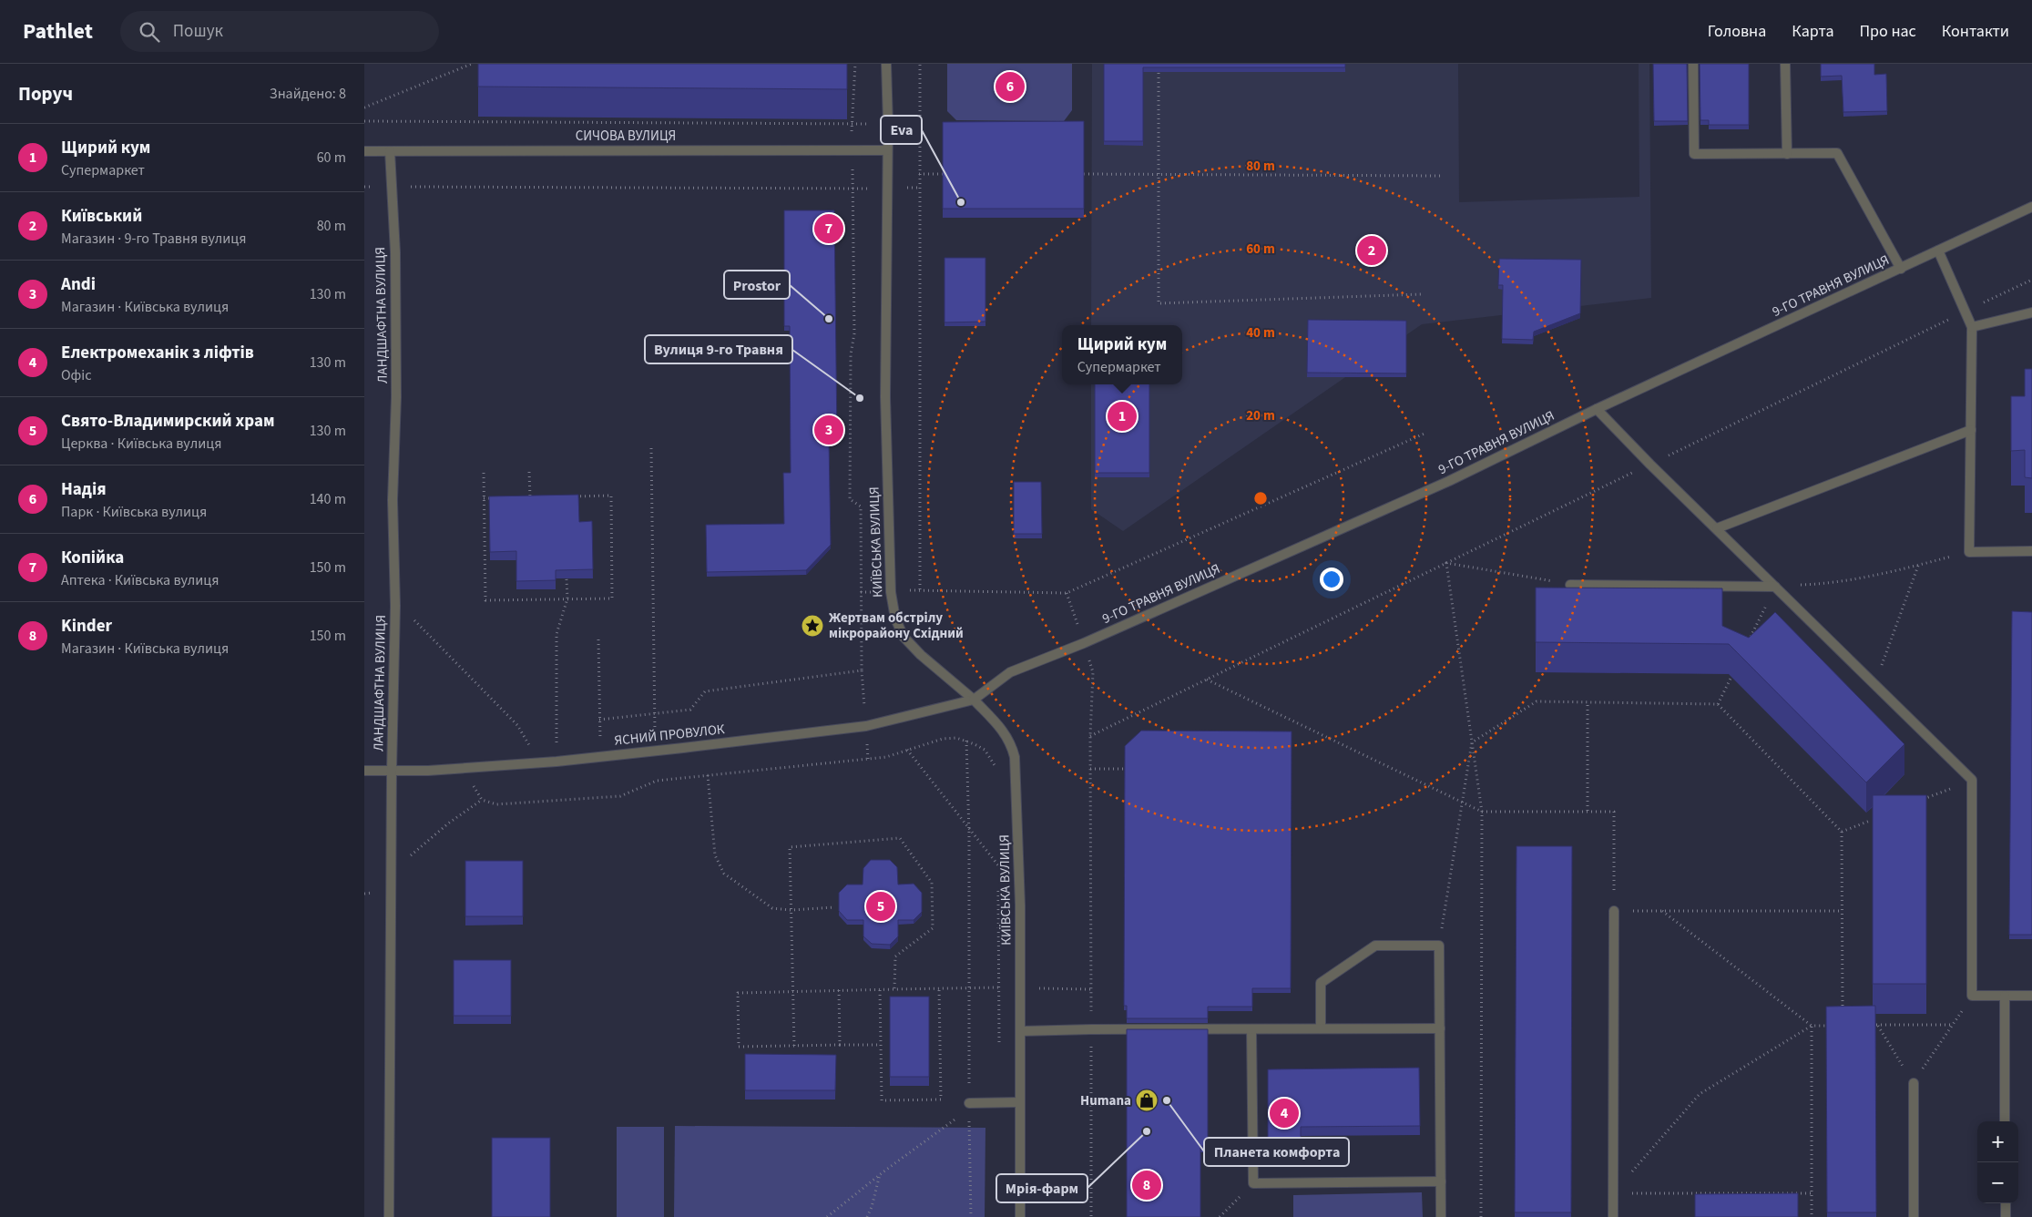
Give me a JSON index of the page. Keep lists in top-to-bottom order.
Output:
{
  "streets": {
    "street": [
      "СИЧОВА ВУЛИЦЯ",
      "9-ГО ТРАВНЯ ВУЛИЦЯ",
      "ЛАНДШАФТНА ВУЛИЦЯ",
      "КИЇВСЬКА ВУЛИЦЯ",
      "ЯСНИЙ ПРОВУЛОК"
    ]
  },
  "crossings": [
    ["СИЧОВА ВУЛИЦЯ", "ЛАНДШАФТНА ВУЛИЦЯ"],
    ["СИЧОВА ВУЛИЦЯ", "КИЇВСЬКА ВУЛИЦЯ"],
    ["9-ГО ТРАВНЯ ВУЛИЦЯ", "КИЇВСЬКА ВУЛИЦЯ"],
    ["9-ГО ТРАВНЯ ВУЛИЦЯ", "ЯСНИЙ ПРОВУЛОК"],
    ["ЛАНДШАФТНА ВУЛИЦЯ", "ЯСНИЙ ПРОВУЛОК"],
    ["КИЇВСЬКА ВУЛИЦЯ", "ЯСНИЙ ПРОВУЛОК"]
  ],
  "places": {
    "other": [
      "Eva",
      "Prostor",
      "Вулиця 9-го Травня",
      "Планета комфорта",
      "Мрія-фарм"
    ],
    "place": ["Жертвам обстрілу мікрорайону Східний"],
    "shop": ["Humana"]
  },
  "page": {
    "header": "Pathlet",
    "search": "Пошук",
    "nav": [
      "Головна",
      "Карта",
      "Про нас",
      "Контакти"
    ],
    "heading": ["Поруч", "Знайдено: 8"],
    "pins": [
      "6",
      "7",
      "2",
      "1",
      "3",
      "5",
      "4",
      "8"
    ],
    "list": [
      {
        "mark": "1",
        "name": "Щирий кум",
        "note": "Супермаркет",
        "value": "60 m"
      },
      {
        "mark": "2",
        "name": "Київський",
        "note": "Магазин · 9-го Травня вулиця",
        "value": "80 m"
      },
      {
        "mark": "3",
        "name": "Andi",
        "note": "Магазин · Київська вулиця",
        "value": "130 m"
      },
      {
        "mark": "4",
        "name": "Електромеханік з ліфтів",
        "note": "Офіс",
        "value": "130 m"
      },
      {
        "mark": "5",
        "name": "Свято-Владимирский храм",
        "note": "Церква · Київська вулиця",
        "value": "130 m"
      },
      {
        "mark": "6",
        "name": "Надія",
        "note": "Парк · Київська вулиця",
        "value": "140 m"
      },
      {
        "mark": "7",
        "name": "Копійка",
        "note": "Аптека · Київська вулиця",
        "value": "150 m"
      },
      {
        "mark": "8",
        "name": "Kinder",
        "note": "Магазин · Київська вулиця",
        "value": "150 m"
      }
    ],
    "popup": ["Щирий кум", "Супермаркет"],
    "map_buttons": ["+", "−"]
  },
  "rings": [
    "80 m",
    "60 m",
    "40 m",
    "20 m"
  ]
}
